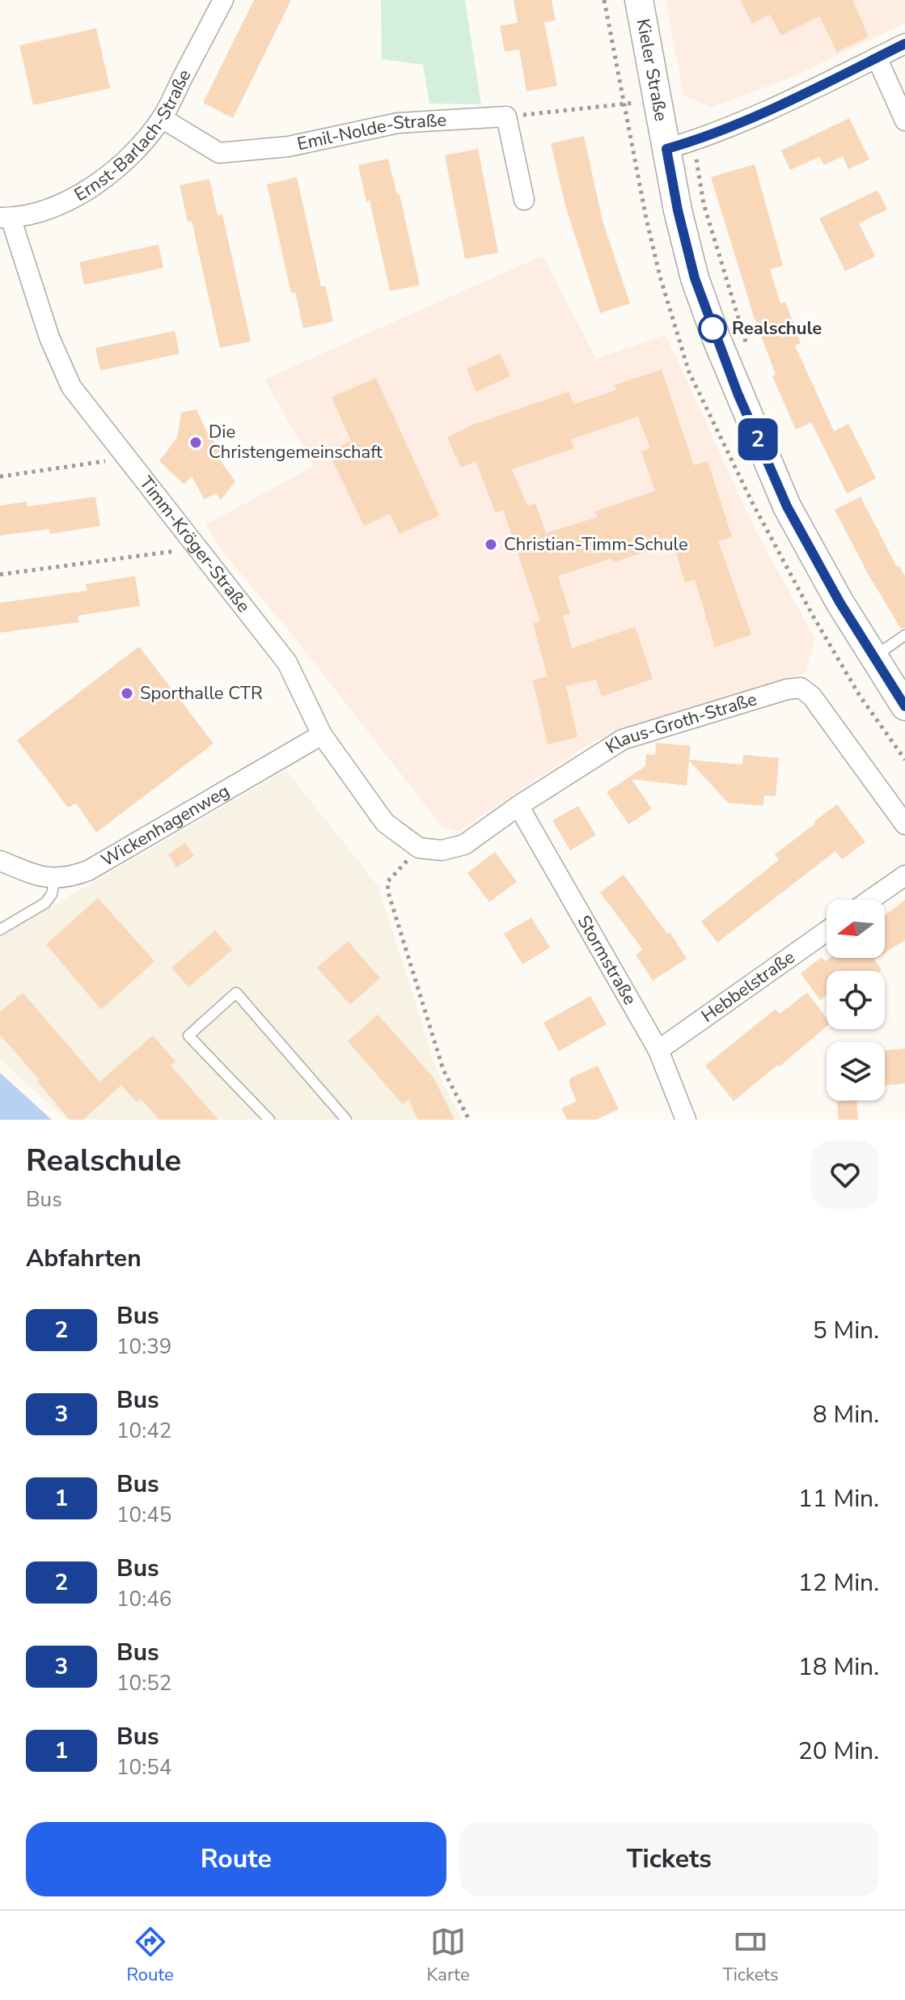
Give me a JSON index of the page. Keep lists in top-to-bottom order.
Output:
{
  "streets": {
    "main road": ["Kieler Straße"],
    "street": [
      "Ernst-Barlach-Straße",
      "Emil-Nolde-Straße",
      "Timm-Kröger-Straße",
      "Klaus-Groth-Straße",
      "Wickenhagenweg",
      "Stormstraße",
      "Hebbelstraße"
    ]
  },
  "crossings": [
    ["Ernst-Barlach-Straße", "Emil-Nolde-Straße"],
    ["Ernst-Barlach-Straße", "Timm-Kröger-Straße"],
    ["Timm-Kröger-Straße", "Klaus-Groth-Straße"],
    ["Timm-Kröger-Straße", "Wickenhagenweg"],
    ["Klaus-Groth-Straße", "Stormstraße"],
    ["Stormstraße", "Hebbelstraße"]
  ],
  "places": [
    "Realschule",
    "Die Christengemeinschaft",
    "Christian-Timm-Schule",
    "Sporthalle CTR"
  ],
  "lines": ["bus line 2"],
  "north": "left",
  "page": {
    "on_map": "2",
    "heading": [
      ["Realschule", "Bus"],
      "Abfahrten"
    ],
    "list": [
      {
        "mark": "2",
        "name": "Bus",
        "note": "10:39",
        "value": "5 Min."
      },
      {
        "mark": "3",
        "name": "Bus",
        "note": "10:42",
        "value": "8 Min."
      },
      {
        "mark": "1",
        "name": "Bus",
        "note": "10:45",
        "value": "11 Min."
      },
      {
        "mark": "2",
        "name": "Bus",
        "note": "10:46",
        "value": "12 Min."
      },
      {
        "mark": "3",
        "name": "Bus",
        "note": "10:52",
        "value": "18 Min."
      },
      {
        "mark": "1",
        "name": "Bus",
        "note": "10:54",
        "value": "20 Min."
      }
    ],
    "buttons": ["Route", "Tickets"],
    "tabs": ["Route", "Karte", "Tickets"]
  }
}
